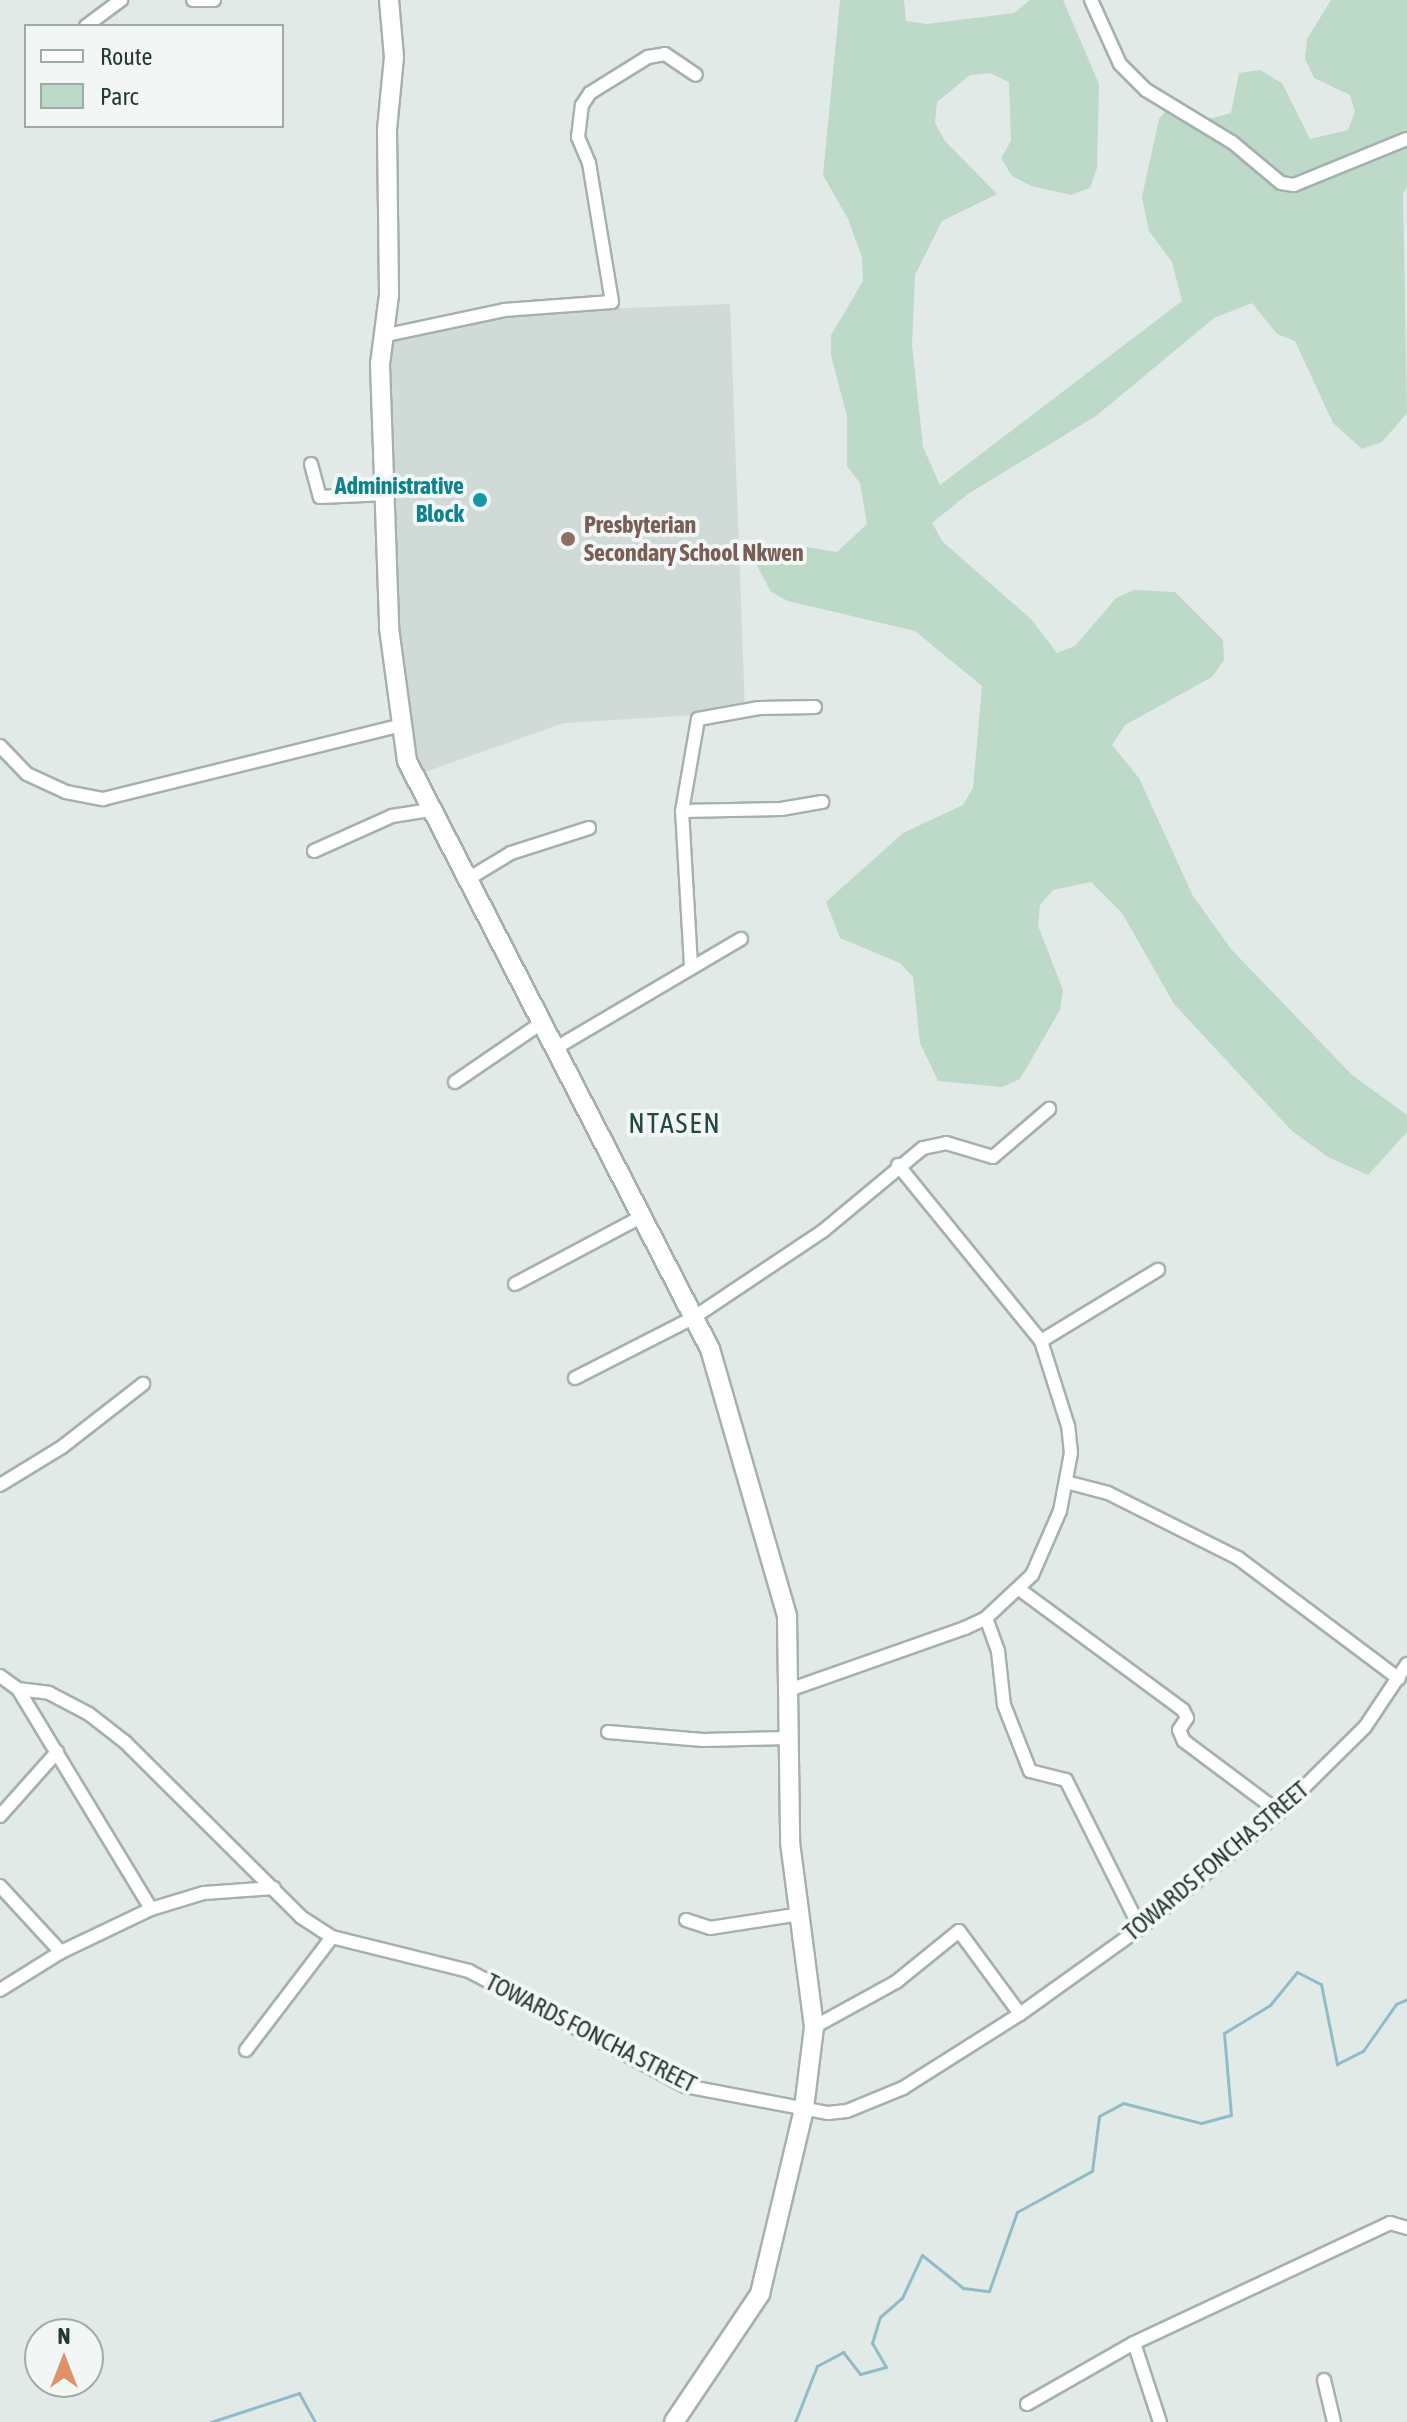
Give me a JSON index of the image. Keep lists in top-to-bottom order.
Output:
{
  "streets": {
    "street": ["TOWARDS FONCHA STREET"]
  },
  "districts": ["NTASEN"],
  "places": ["Administrative Block", "Presbyterian Secondary School Nkwen"],
  "legend": ["Route", "Parc"],
  "north": "top"
}
